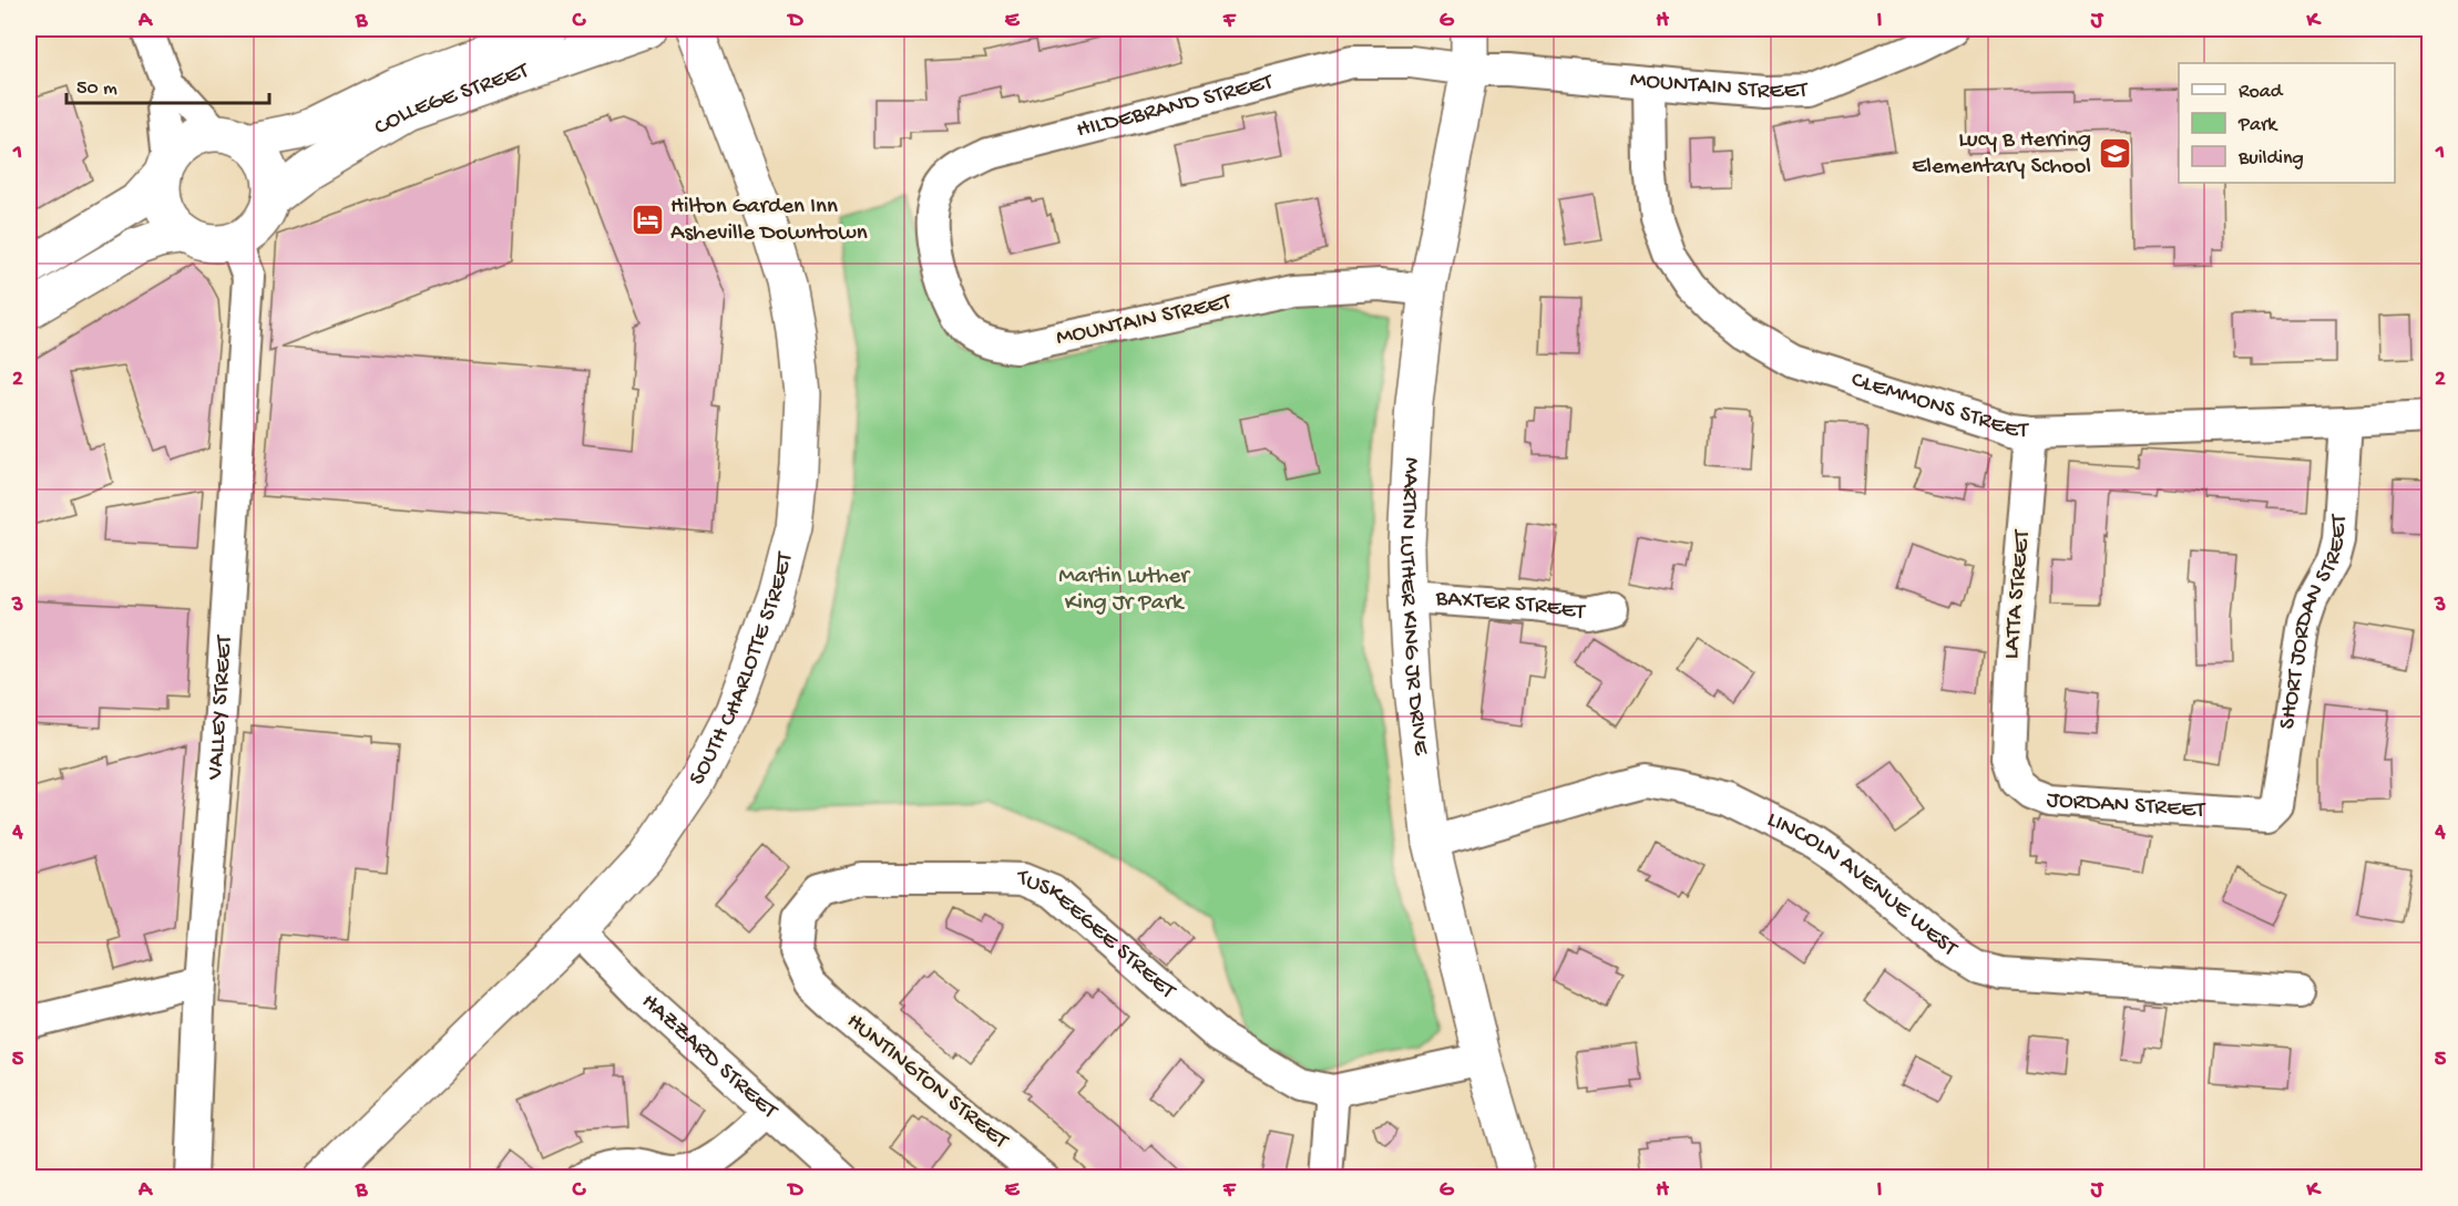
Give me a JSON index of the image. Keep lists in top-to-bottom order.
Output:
{
  "streets": {
    "main road": ["COLLEGE STREET", "MARTIN LUTHER KING JR DRIVE", "SOUTH CHARLOTTE STREET"],
    "street": [
      "MOUNTAIN STREET",
      "HILDEBRAND STREET",
      "CLEMMONS STREET",
      "LATTA STREET",
      "BAXTER STREET",
      "SHORT JORDAN STREET",
      "VALLEY STREET",
      "JORDAN STREET",
      "LINCOLN AVENUE WEST",
      "TUSKEEGEE STREET",
      "HAZZARD STREET",
      "HUNTINGTON STREET"
    ]
  },
  "crossings": [
    ["MOUNTAIN STREET", "HILDEBRAND STREET"],
    ["MOUNTAIN STREET", "CLEMMONS STREET"],
    ["MOUNTAIN STREET", "MARTIN LUTHER KING JR DRIVE"],
    ["COLLEGE STREET", "VALLEY STREET"],
    ["HILDEBRAND STREET", "MARTIN LUTHER KING JR DRIVE"],
    ["CLEMMONS STREET", "LATTA STREET"],
    ["CLEMMONS STREET", "SHORT JORDAN STREET"],
    ["LATTA STREET", "JORDAN STREET"],
    ["BAXTER STREET", "MARTIN LUTHER KING JR DRIVE"],
    ["MARTIN LUTHER KING JR DRIVE", "LINCOLN AVENUE WEST"],
    ["MARTIN LUTHER KING JR DRIVE", "TUSKEEGEE STREET"],
    ["SHORT JORDAN STREET", "JORDAN STREET"],
    ["SOUTH CHARLOTTE STREET", "HAZZARD STREET"],
    ["TUSKEEGEE STREET", "HUNTINGTON STREET"]
  ],
  "parks": ["Martin Luther King Jr Park"],
  "places": {
    "school or university": ["Lucy B Herring Elementary School"],
    "hotel": ["Hilton Garden Inn Asheville Downtown"]
  },
  "legend": ["Road", "Park", "Building"],
  "scale_bar": "50 m",
  "grid": {
    "columns": [
      "A",
      "B",
      "C",
      "D",
      "E",
      "F",
      "G",
      "H",
      "I",
      "J",
      "K"
    ],
    "rows": [
      "1",
      "2",
      "3",
      "4",
      "5"
    ]
  }
}
